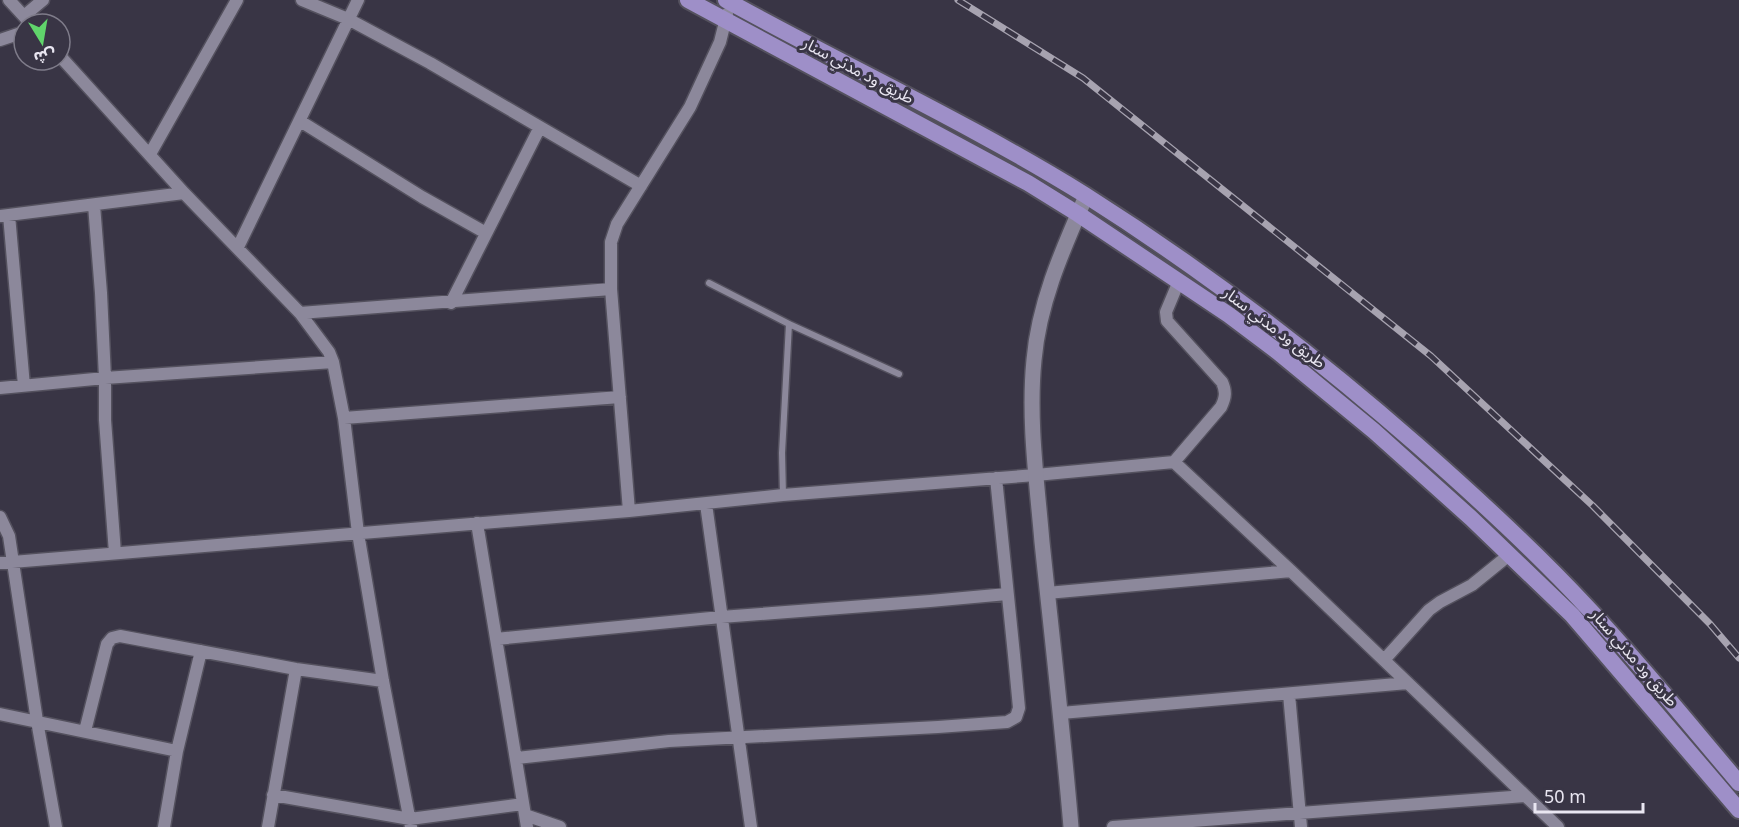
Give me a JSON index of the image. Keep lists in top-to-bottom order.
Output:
{
  "streets": {
    "highway": ["طريق ود مدني سنار"]
  },
  "scale_bar": "50 m",
  "north": "bottom"
}
